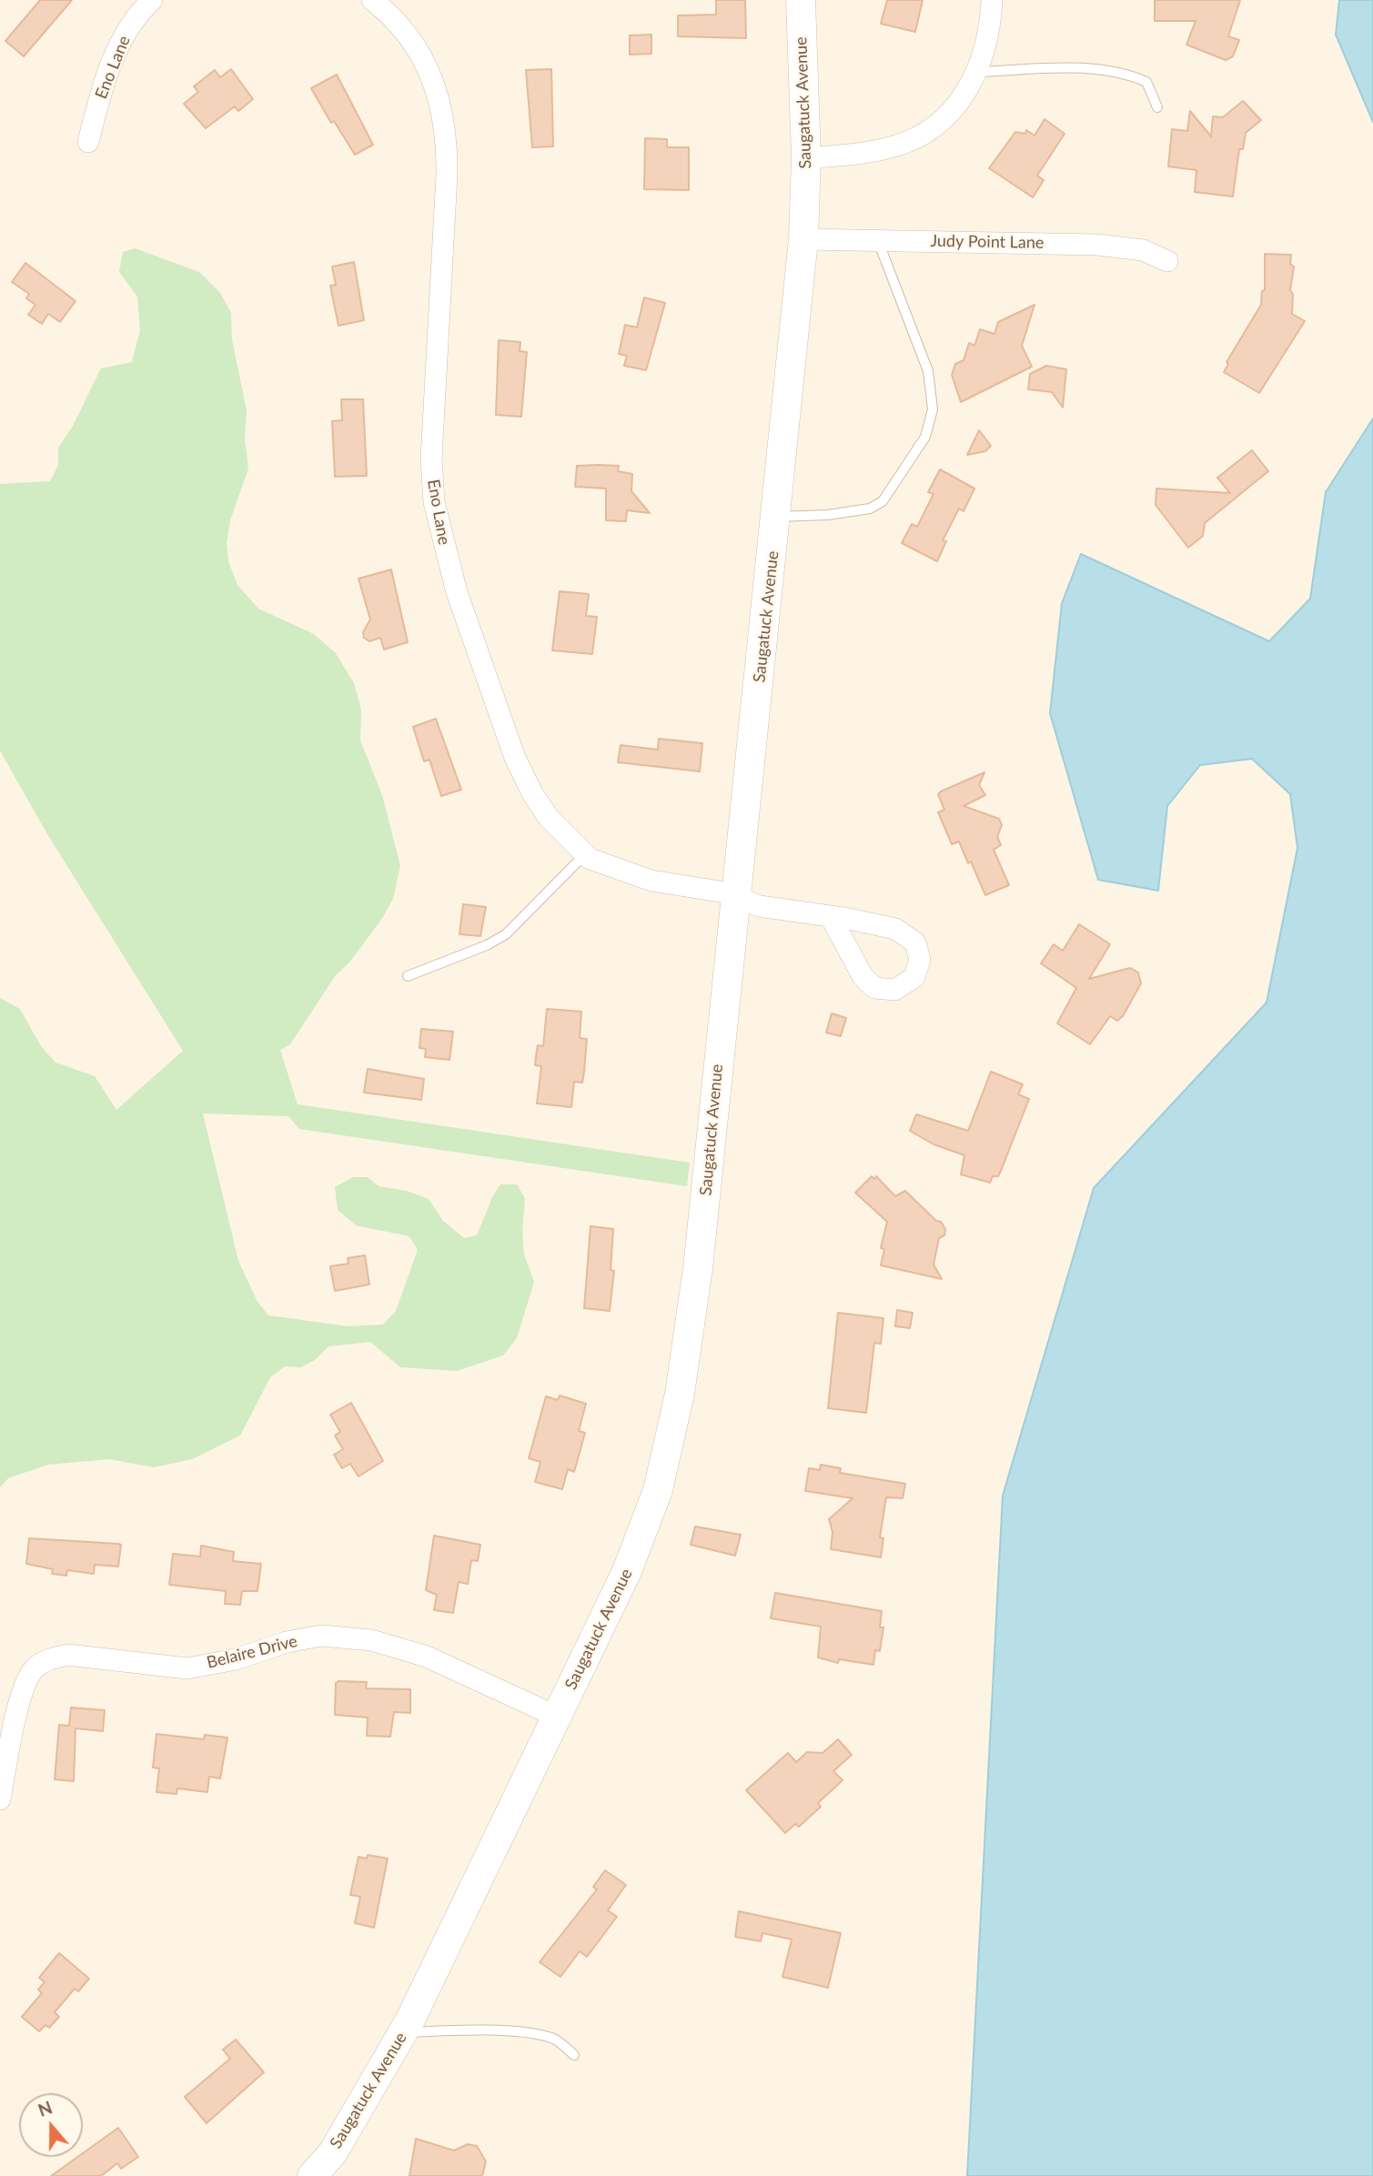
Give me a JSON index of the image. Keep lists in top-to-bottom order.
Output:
{
  "streets": {
    "main road": ["Saugatuck Avenue"],
    "street": ["Eno Lane", "Judy Point Lane", "Belaire Drive"]
  },
  "crossings": [
    ["Eno Lane", "Saugatuck Avenue"],
    ["Saugatuck Avenue", "Judy Point Lane"],
    ["Saugatuck Avenue", "Belaire Drive"]
  ],
  "north": "top"
}
